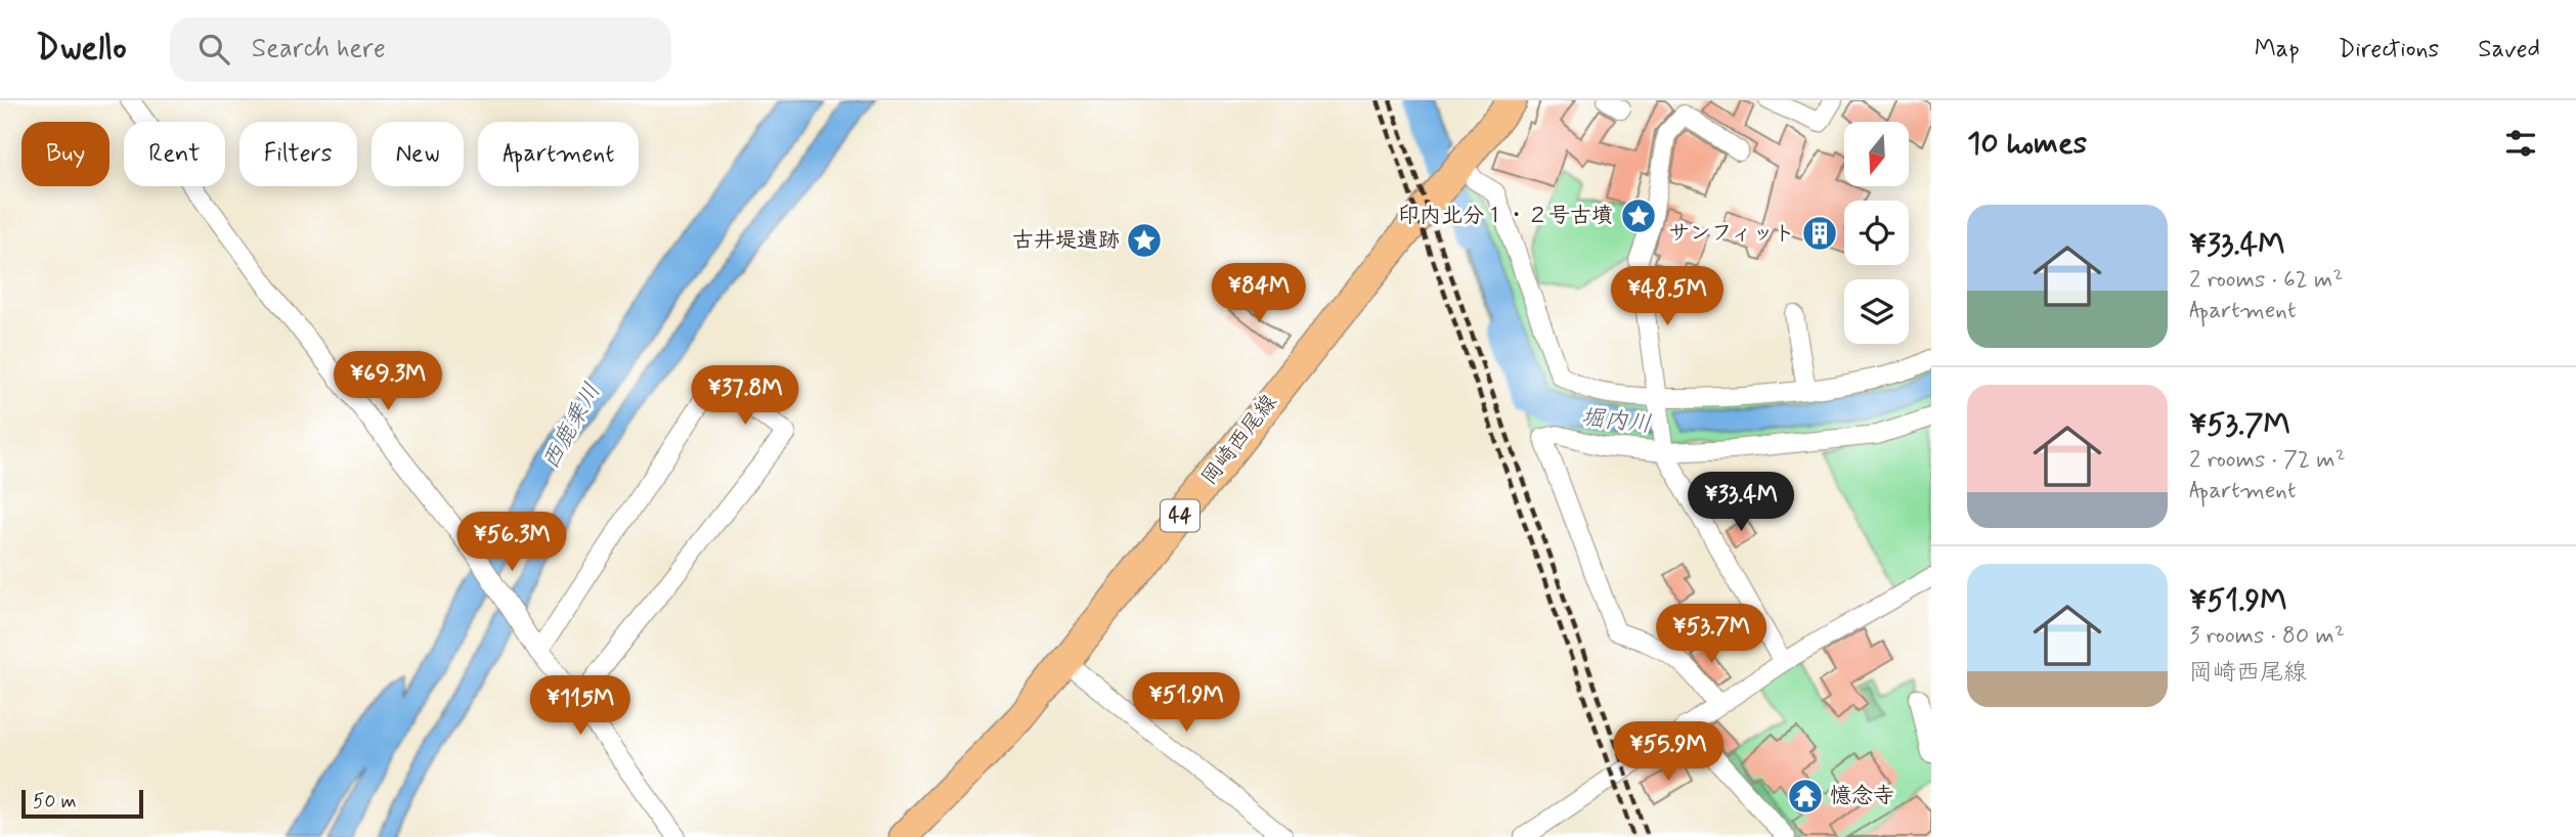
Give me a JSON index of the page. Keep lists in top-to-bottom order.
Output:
{
  "streets": {
    "main road": ["岡崎西尾線", "44"]
  },
  "water": ["堀内川", "西鹿乗川"],
  "places": {
    "place": ["印内北分１・２号古墳", "古井堤遺跡"],
    "building": ["サンフィット"],
    "temple": ["憶念寺"]
  },
  "scale_bar": "50 m",
  "north": "bottom",
  "page": {
    "header": "Dwello",
    "search": "Search here",
    "nav": ["Map", "Directions", "Saved"],
    "heading": "10 homes",
    "chip": [
      "Buy",
      "Rent",
      "Filters",
      "New",
      "Apartment"
    ],
    "list": [
      {
        "name": "¥33.4M",
        "note": "2 rooms · 62 m² · Apartment"
      },
      {
        "name": "¥53.7M",
        "note": "2 rooms · 72 m² · Apartment"
      },
      {
        "name": "¥51.9M",
        "note": "3 rooms · 80 m² · 岡崎西尾線"
      }
    ],
    "price": [
      "¥84M",
      "¥48.5M",
      "¥69.3M",
      "¥37.8M",
      "¥33.4M",
      "¥56.3M",
      "¥53.7M",
      "¥51.9M",
      "¥115M",
      "¥55.9M"
    ],
    "scale": "50 m"
  }
}
